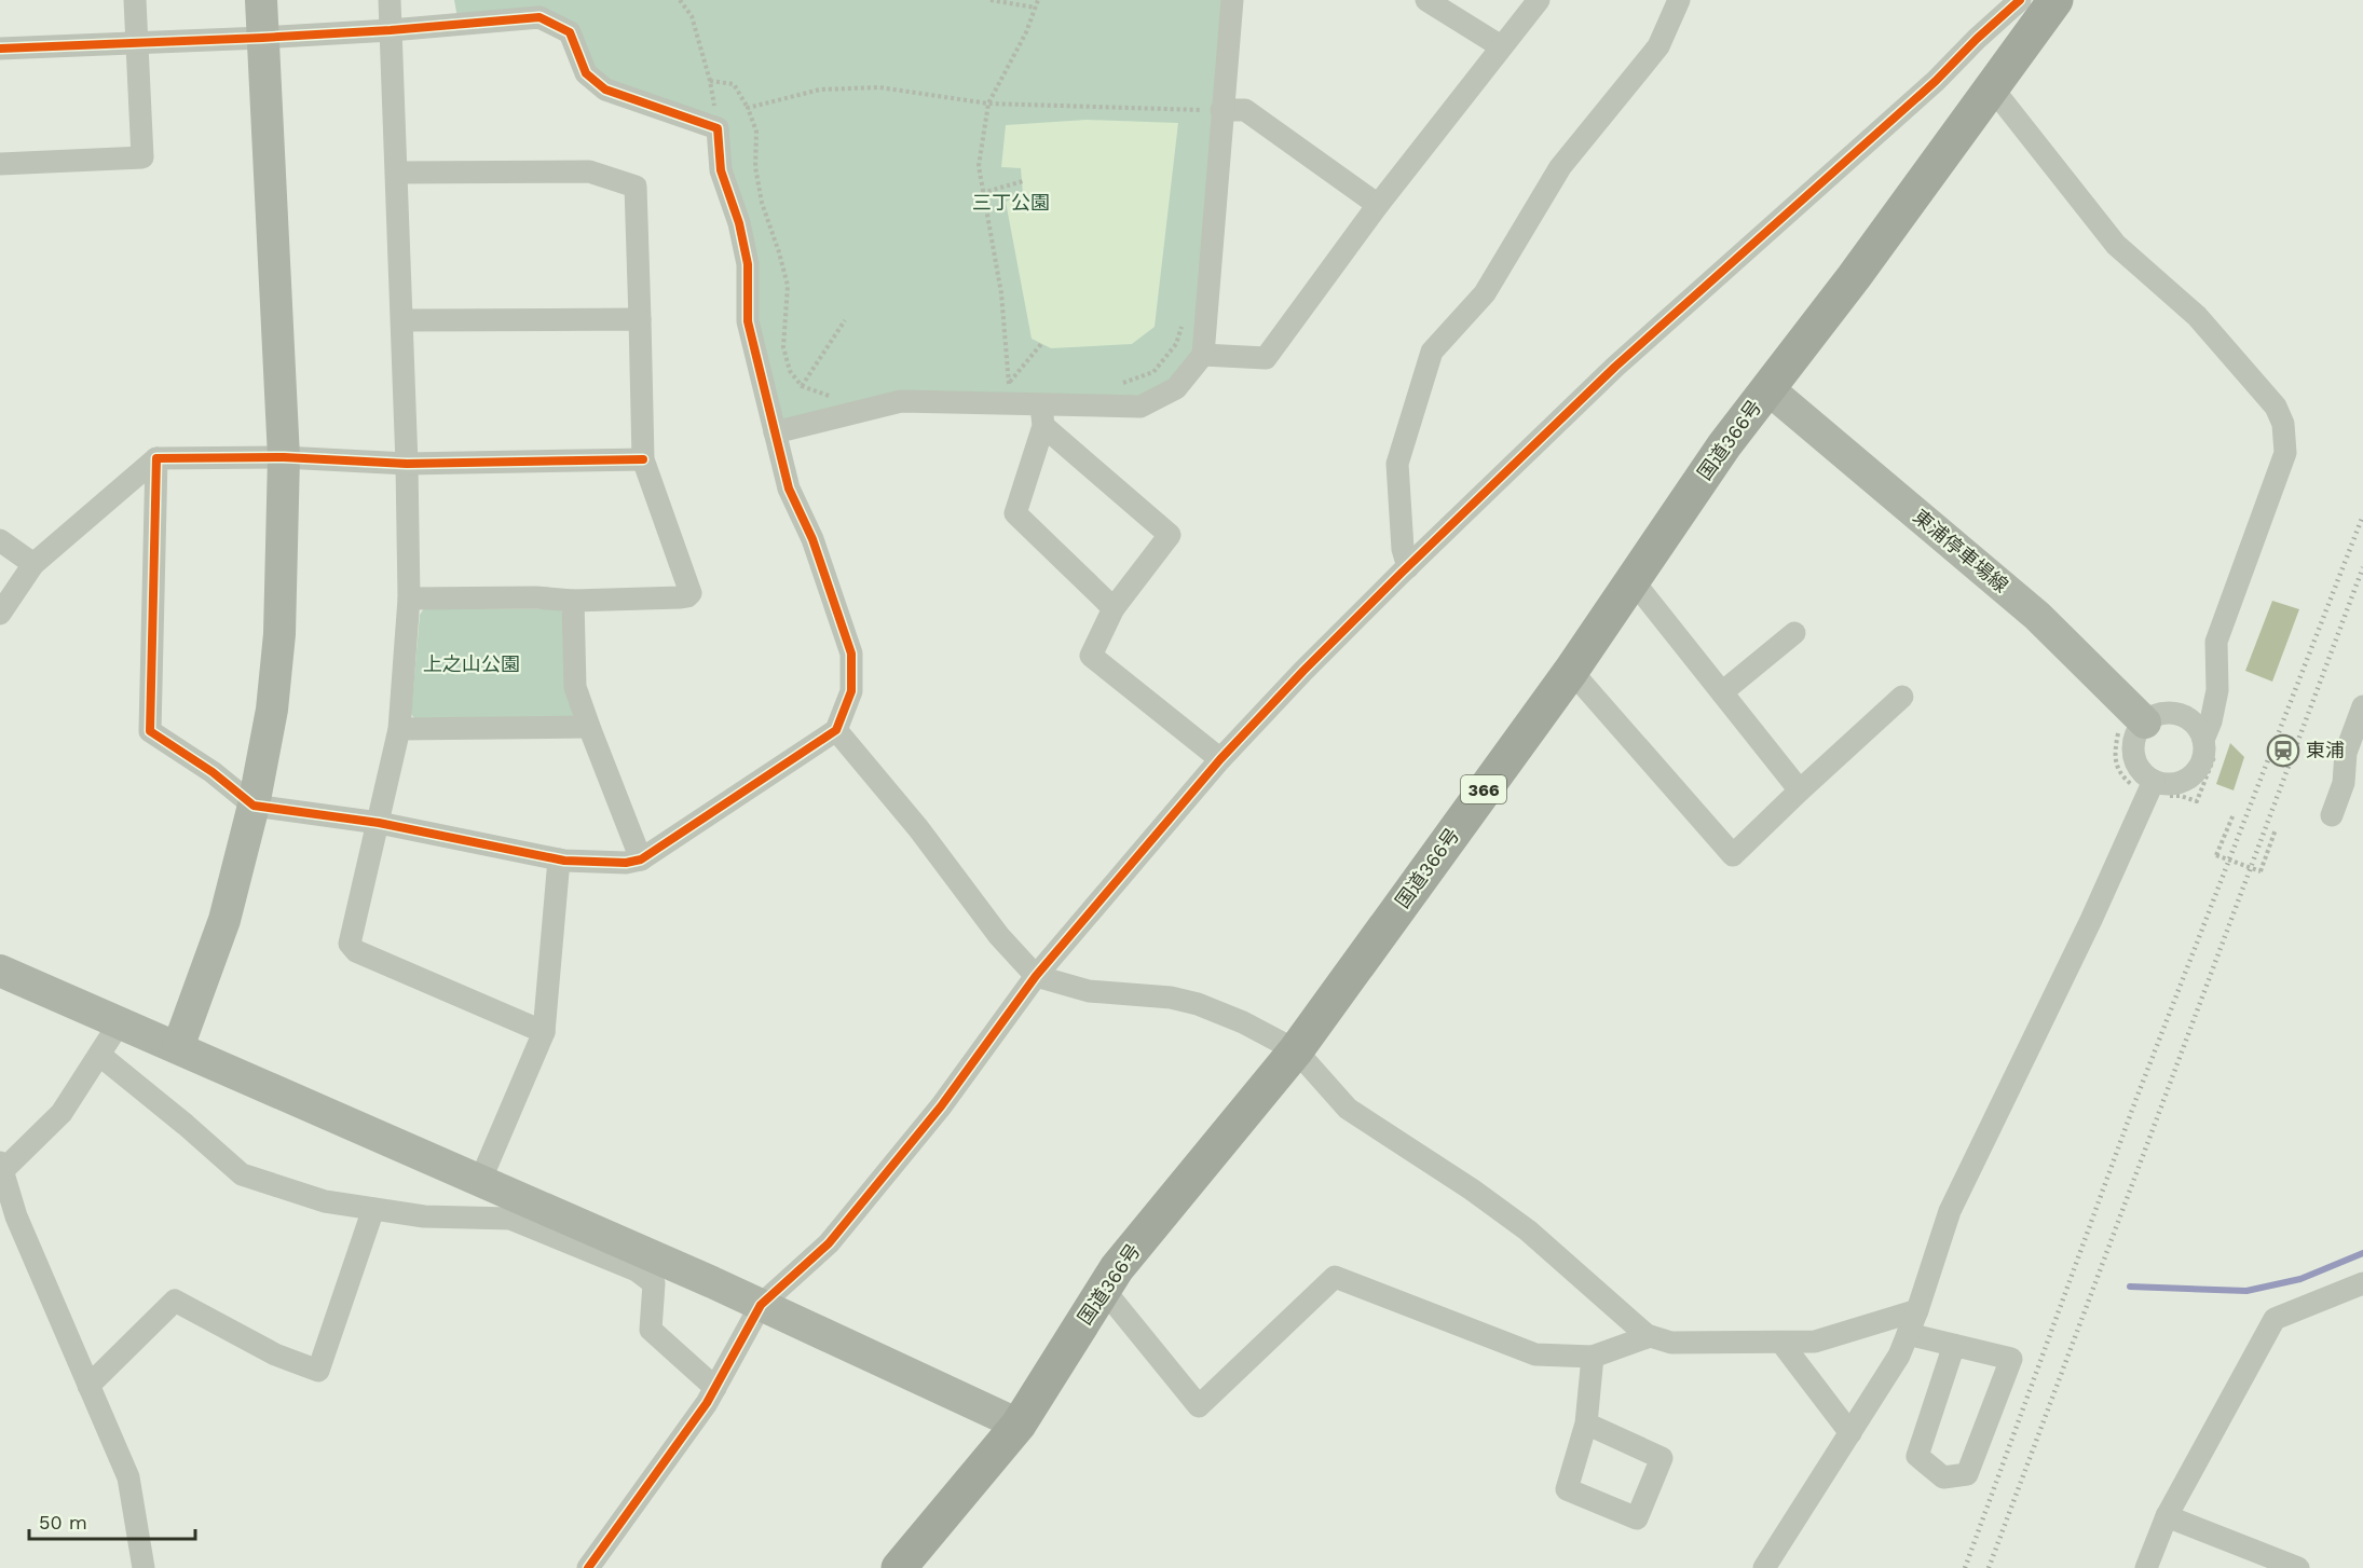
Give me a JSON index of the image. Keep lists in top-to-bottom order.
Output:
{
  "streets": {
    "highway": ["国道366号", "366"],
    "street": ["東浦停車場線"]
  },
  "crossings": [
    ["国道366号", "東浦停車場線"]
  ],
  "parks": ["三丁公園", "上之山公園"],
  "places": {
    "station": ["東浦"]
  },
  "scale_bar": "50 m"
}
